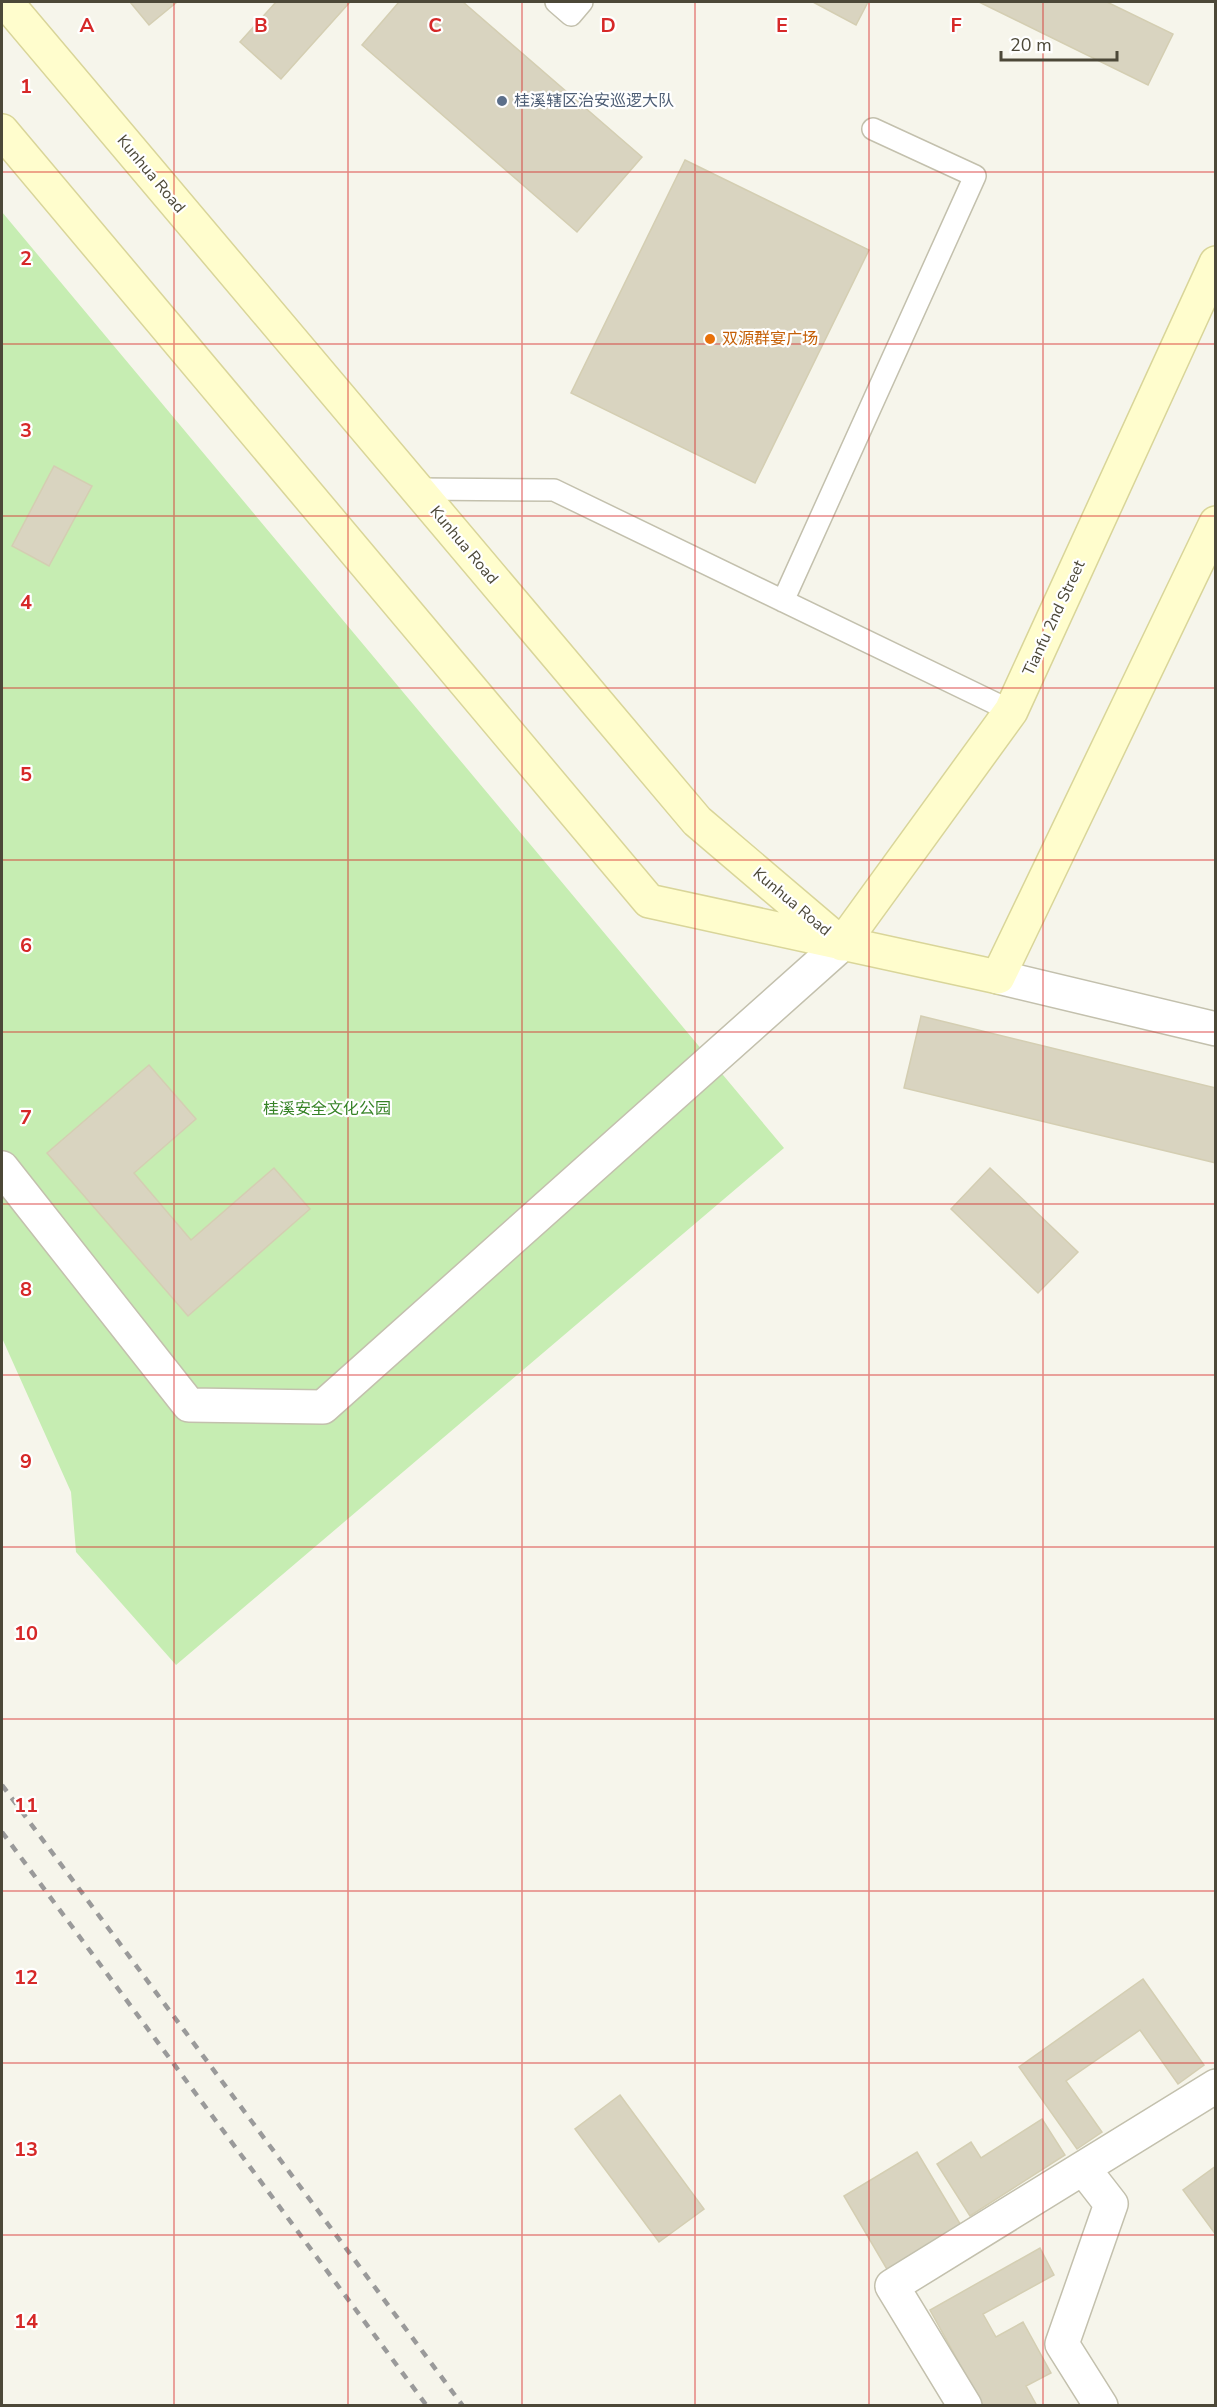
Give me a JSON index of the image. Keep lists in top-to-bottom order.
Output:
{
  "streets": {
    "main road": ["Kunhua Road", "Tianfu 2nd Street"]
  },
  "crossings": [
    ["Kunhua Road", "Tianfu 2nd Street"]
  ],
  "parks": ["桂溪安全文化公园"],
  "places": ["桂溪辖区治安巡逻大队", "双源群宴广场"],
  "scale_bar": "20 m",
  "grid": {
    "columns": [
      "A",
      "B",
      "C",
      "D",
      "E",
      "F"
    ],
    "rows": [
      "1",
      "2",
      "3",
      "4",
      "5",
      "6",
      "7",
      "8",
      "9",
      "10",
      "11",
      "12",
      "13",
      "14"
    ]
  }
}
